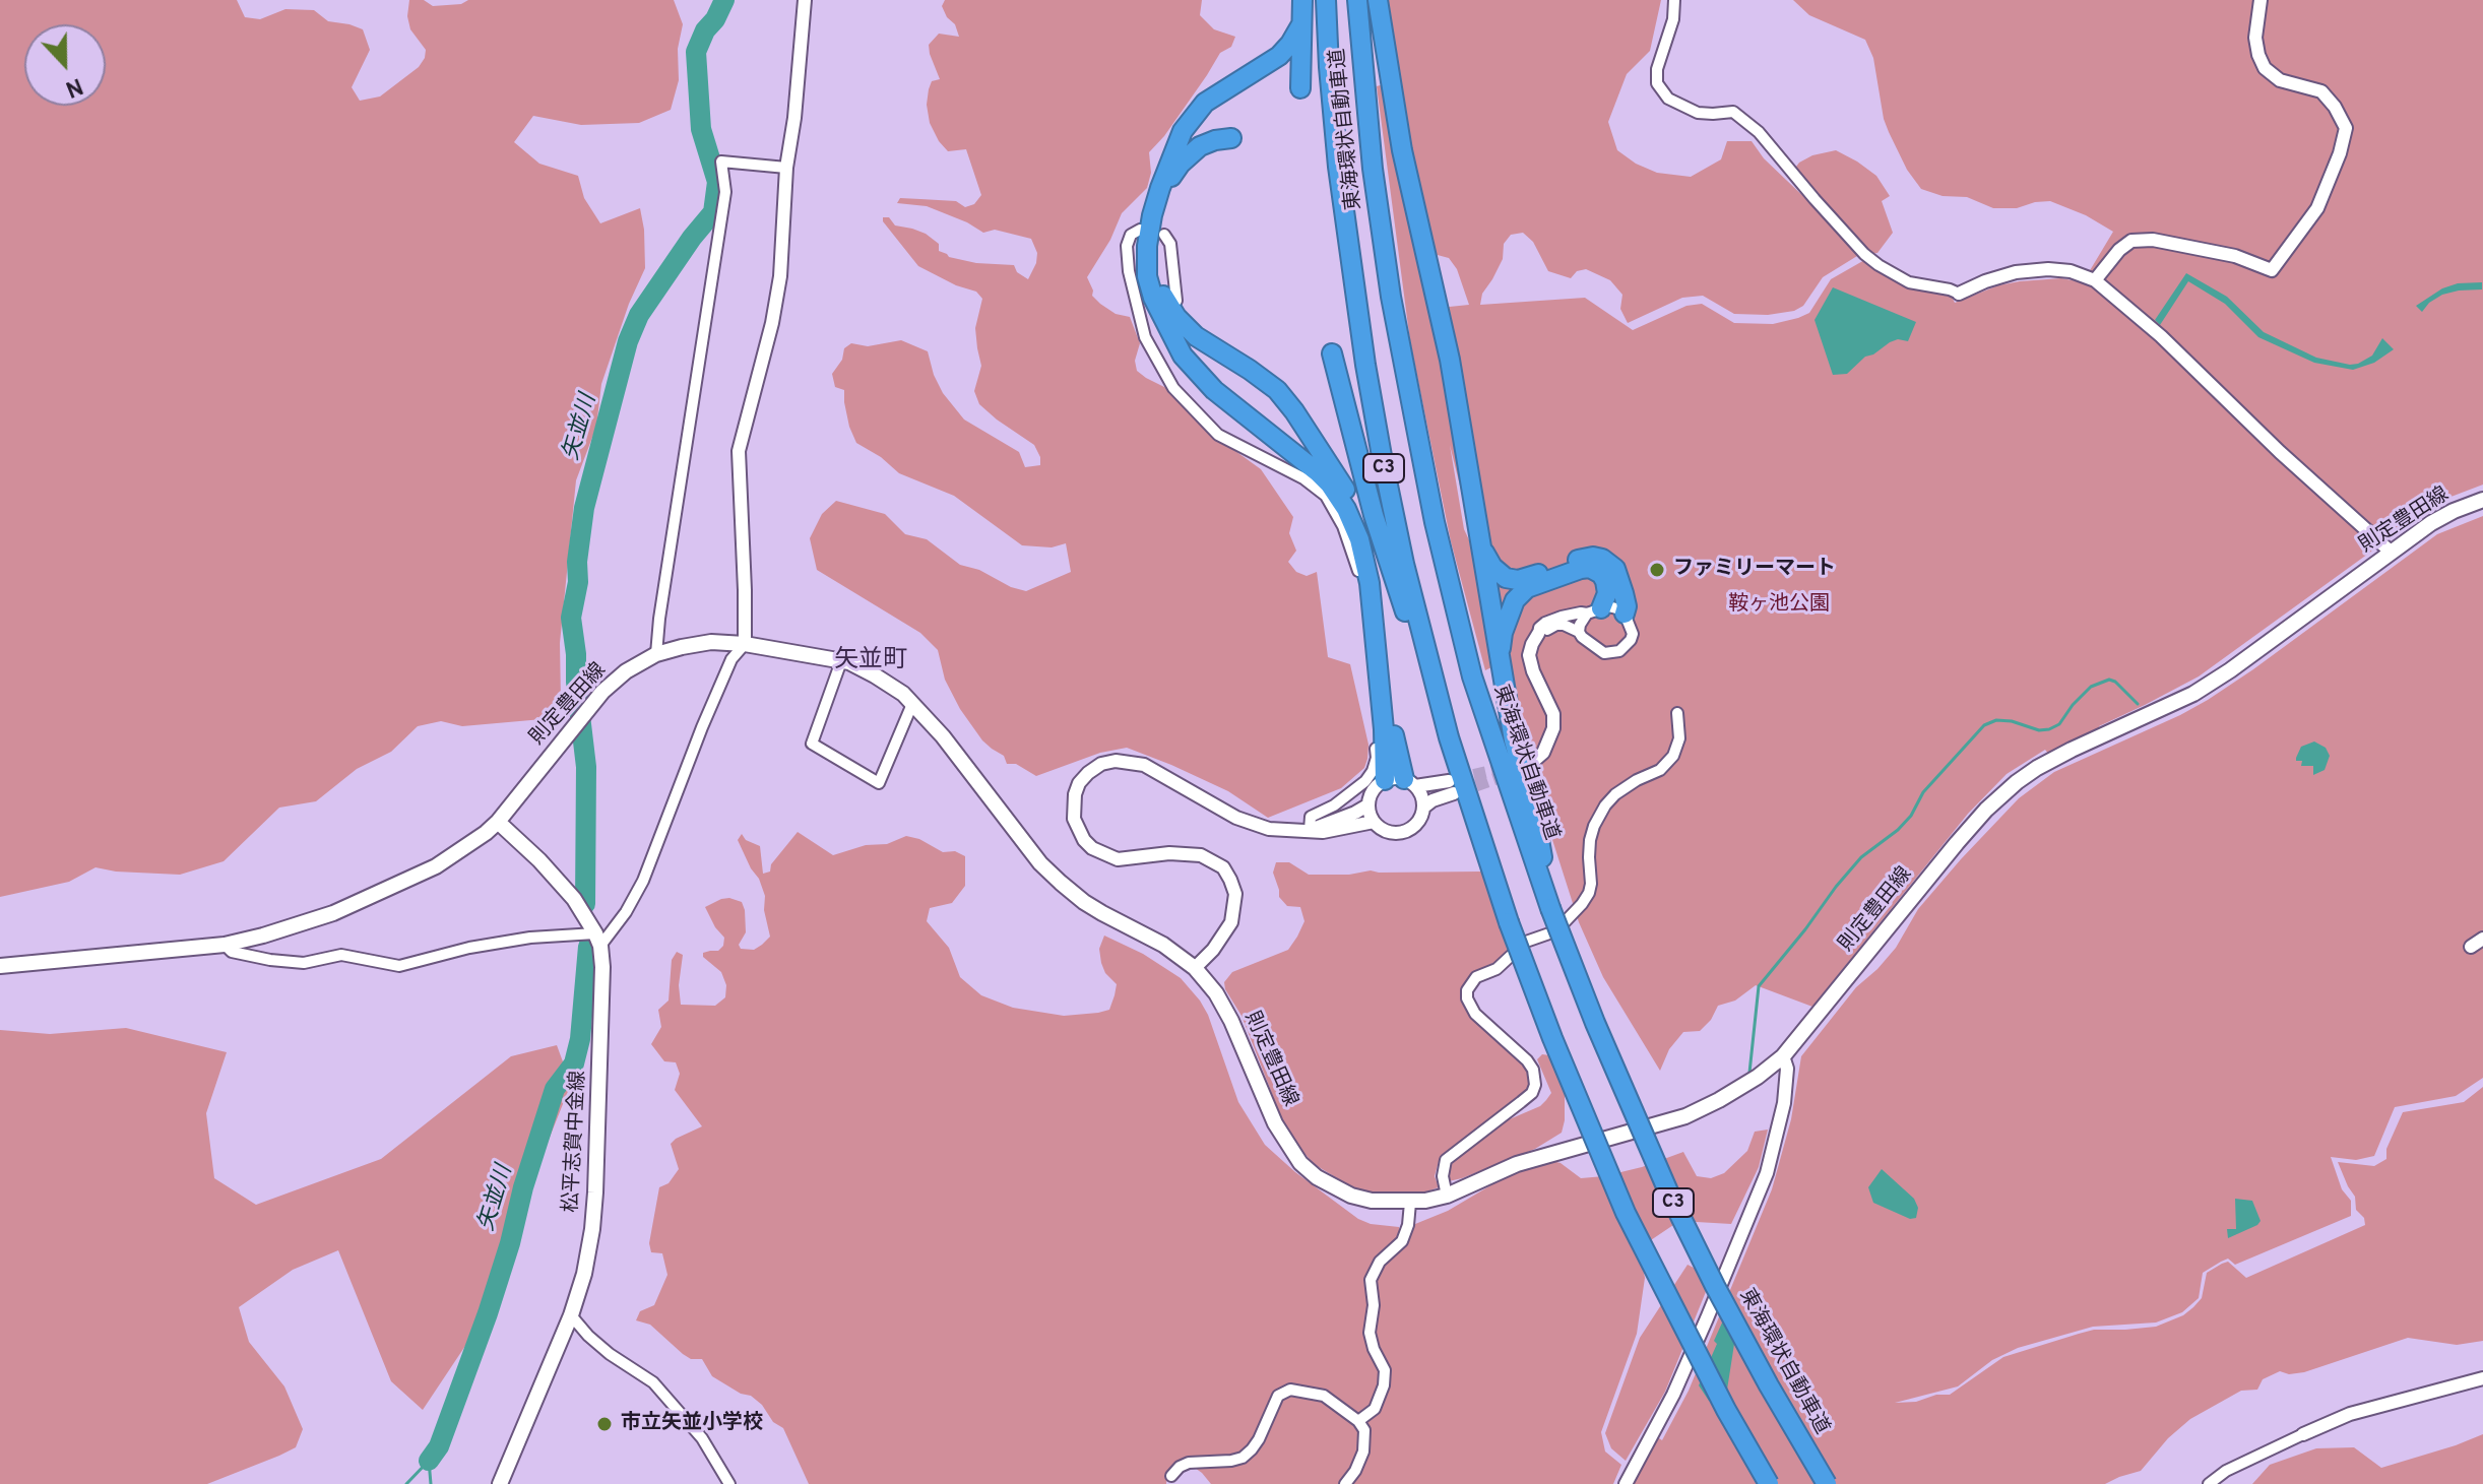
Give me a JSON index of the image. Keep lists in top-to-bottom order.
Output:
{
  "streets": {
    "highway": ["東海環状自動車道", "C3"],
    "main road": ["則定豊田線", "松平志賀中金線"]
  },
  "crossings": [
    ["則定豊田線", "松平志賀中金線"]
  ],
  "districts": ["矢並町"],
  "water": ["矢並川"],
  "parks": ["鞍ヶ池公園"],
  "places": ["ファミリーマート", "市立矢並小学校"],
  "north": "bottom"
}
